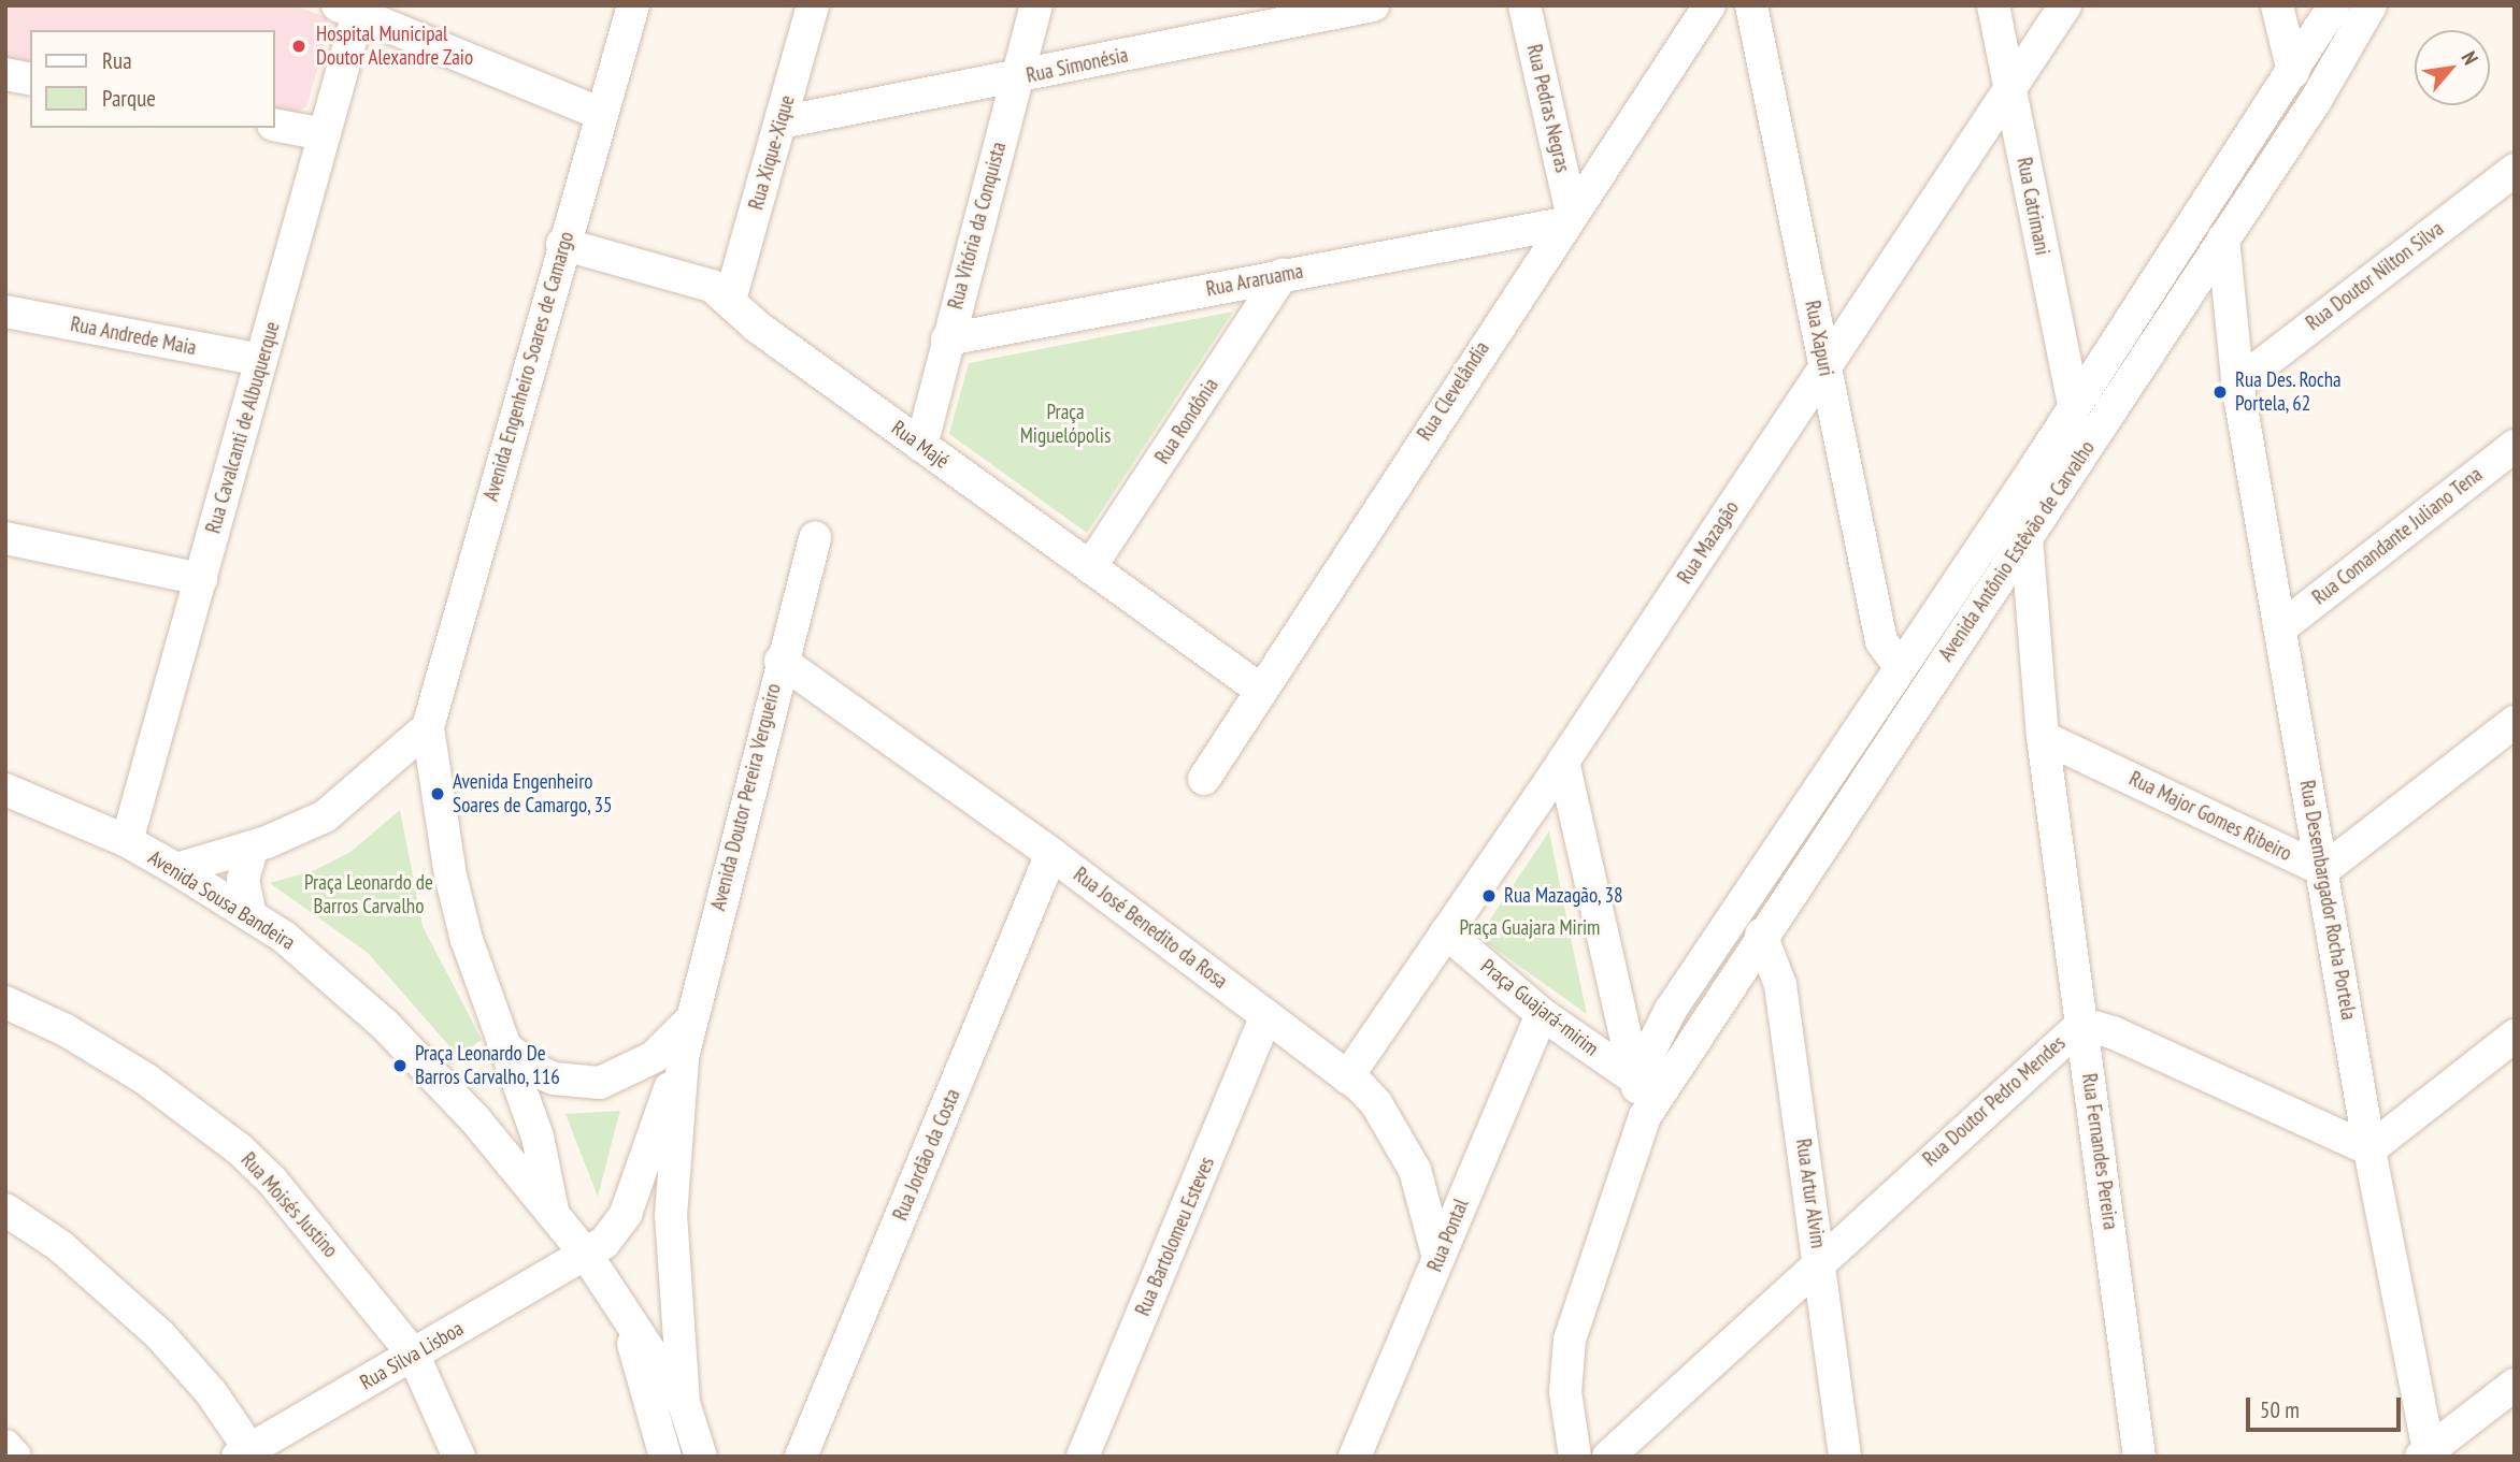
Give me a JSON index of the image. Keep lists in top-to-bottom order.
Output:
{
  "streets": {
    "street": [
      "Rua Simonésia",
      "Rua Pedras Negras",
      "Rua Xique-Xique",
      "Rua Catrimani",
      "Rua Vitória da Conquista",
      "Rua Doutor Nilton Silva",
      "Rua Araruama",
      "Rua Andrede Maia",
      "Rua Xapuri",
      "Avenida Engenheiro Soares de Camargo",
      "Rua Clevelândia",
      "Rua Rondônia",
      "Rua Cavalcanti de Albuquerque",
      "Rua Majé",
      "Rua Comandante Juliano Tena",
      "Rua Mazagão",
      "Avenida Antônio Estêvão de Carvalho",
      "Avenida Doutor Pereira Vergueiro",
      "Rua Major Gomes Ribeiro",
      "Avenida Sousa Bandeira",
      "Rua Desembargador Rocha Portela",
      "Rua José Benedito da Rosa",
      "Praça Guajará-mirim",
      "Rua Doutor Pedro Mendes",
      "Rua Fernandes Pereira",
      "Rua Jordão da Costa",
      "Rua Artur Alvim",
      "Rua Moisés Justino",
      "Rua Pontal",
      "Rua Bartolomeu Esteves",
      "Rua Silva Lisboa"
    ]
  },
  "crossings": [
    ["Rua Simonésia", "Rua Xique-Xique"],
    ["Rua Simonésia", "Rua Vitória da Conquista"],
    ["Rua Pedras Negras", "Rua Araruama"],
    ["Rua Pedras Negras", "Rua Clevelândia"],
    ["Rua Xique-Xique", "Rua Majé"],
    ["Rua Catrimani", "Rua Mazagão"],
    ["Rua Catrimani", "Avenida Antônio Estêvão de Carvalho"],
    ["Rua Vitória da Conquista", "Rua Araruama"],
    ["Rua Vitória da Conquista", "Rua Majé"],
    ["Rua Doutor Nilton Silva", "Rua Desembargador Rocha Portela"],
    ["Rua Araruama", "Rua Clevelândia"],
    ["Rua Araruama", "Rua Rondônia"],
    ["Rua Andrede Maia", "Rua Cavalcanti de Albuquerque"],
    ["Rua Xapuri", "Rua Mazagão"],
    ["Rua Xapuri", "Avenida Antônio Estêvão de Carvalho"],
    ["Avenida Engenheiro Soares de Camargo", "Rua Majé"],
    ["Rua Clevelândia", "Rua Majé"],
    ["Rua Rondônia", "Rua Majé"],
    ["Rua Cavalcanti de Albuquerque", "Avenida Sousa Bandeira"],
    ["Rua Comandante Juliano Tena", "Rua Desembargador Rocha Portela"],
    ["Rua Mazagão", "Rua José Benedito da Rosa"],
    ["Rua Mazagão", "Praça Guajará-mirim"],
    ["Avenida Antônio Estêvão de Carvalho", "Rua Desembargador Rocha Portela"],
    ["Avenida Antônio Estêvão de Carvalho", "Praça Guajará-mirim"],
    ["Avenida Antônio Estêvão de Carvalho", "Rua Fernandes Pereira"],
    ["Avenida Antônio Estêvão de Carvalho", "Rua Artur Alvim"],
    ["Avenida Doutor Pereira Vergueiro", "Avenida Sousa Bandeira"],
    ["Avenida Doutor Pereira Vergueiro", "Rua José Benedito da Rosa"],
    ["Avenida Doutor Pereira Vergueiro", "Rua Silva Lisboa"],
    ["Rua Major Gomes Ribeiro", "Rua Desembargador Rocha Portela"],
    ["Rua Major Gomes Ribeiro", "Rua Fernandes Pereira"],
    ["Avenida Sousa Bandeira", "Rua Silva Lisboa"],
    ["Rua Desembargador Rocha Portela", "Rua Doutor Pedro Mendes"],
    ["Rua José Benedito da Rosa", "Rua Jordão da Costa"],
    ["Rua José Benedito da Rosa", "Rua Pontal"],
    ["Rua José Benedito da Rosa", "Rua Bartolomeu Esteves"],
    ["Praça Guajará-mirim", "Rua Pontal"],
    ["Rua Doutor Pedro Mendes", "Rua Fernandes Pereira"],
    ["Rua Doutor Pedro Mendes", "Rua Artur Alvim"],
    ["Rua Moisés Justino", "Rua Silva Lisboa"]
  ],
  "parks": ["Praça Miguelópolis", "Praça Leonardo de Barros Carvalho", "Praça Guajara Mirim"],
  "places": [
    "Hospital Municipal Doutor Alexandre Zaio",
    "Rua Des. Rocha Portela, 62",
    "Avenida Engenheiro Soares de Camargo, 35",
    "Rua Mazagão, 38",
    "Praça Leonardo De Barros Carvalho, 116"
  ],
  "legend": ["Rua", "Parque"],
  "scale_bar": "50 m",
  "north": "top right"
}
